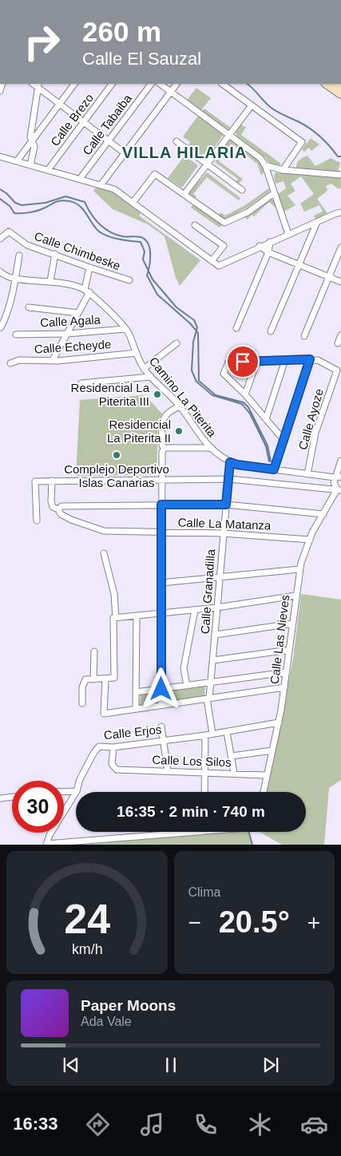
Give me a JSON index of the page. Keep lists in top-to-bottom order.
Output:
{
  "streets": {
    "street": [
      "Calle Brezo",
      "Calle Tabaiba",
      "Calle Chimbeske",
      "Calle Agala",
      "Calle Echeyde",
      "Camino La Piterita",
      "Calle Ayoze",
      "Calle La Matanza",
      "Calle Granadilla",
      "Calle Las Nieves",
      "Calle Erjos",
      "Calle Los Silos"
    ]
  },
  "crossings": [
    ["Calle Agala", "Camino La Piterita"],
    ["Calle Echeyde", "Camino La Piterita"],
    ["Camino La Piterita", "Calle Ayoze"],
    ["Camino La Piterita", "Calle Granadilla"],
    ["Calle La Matanza", "Calle Granadilla"],
    ["Calle La Matanza", "Calle Las Nieves"],
    ["Calle Granadilla", "Calle Erjos"],
    ["Calle Las Nieves", "Calle Erjos"],
    ["Calle Las Nieves", "Calle Los Silos"],
    ["Calle Erjos", "Calle Los Silos"]
  ],
  "districts": ["VILLA HILARIA"],
  "places": ["Residencial La Piterita III", "Residencial La Piterita II", "Complejo Deportivo Islas Canarias"],
  "page": {
    "turn": ["260 m", "Calle El Sauzal"],
    "limit": "30",
    "trip": "16:35 · 2 min · 740 m",
    "tile": "Clima",
    "heat": ["−", "20.5°", "+"],
    "song": ["Paper Moons", "Ada Vale"],
    "tabs": "16:33",
    "gauge": ["24", "km/h"]
  }
}
